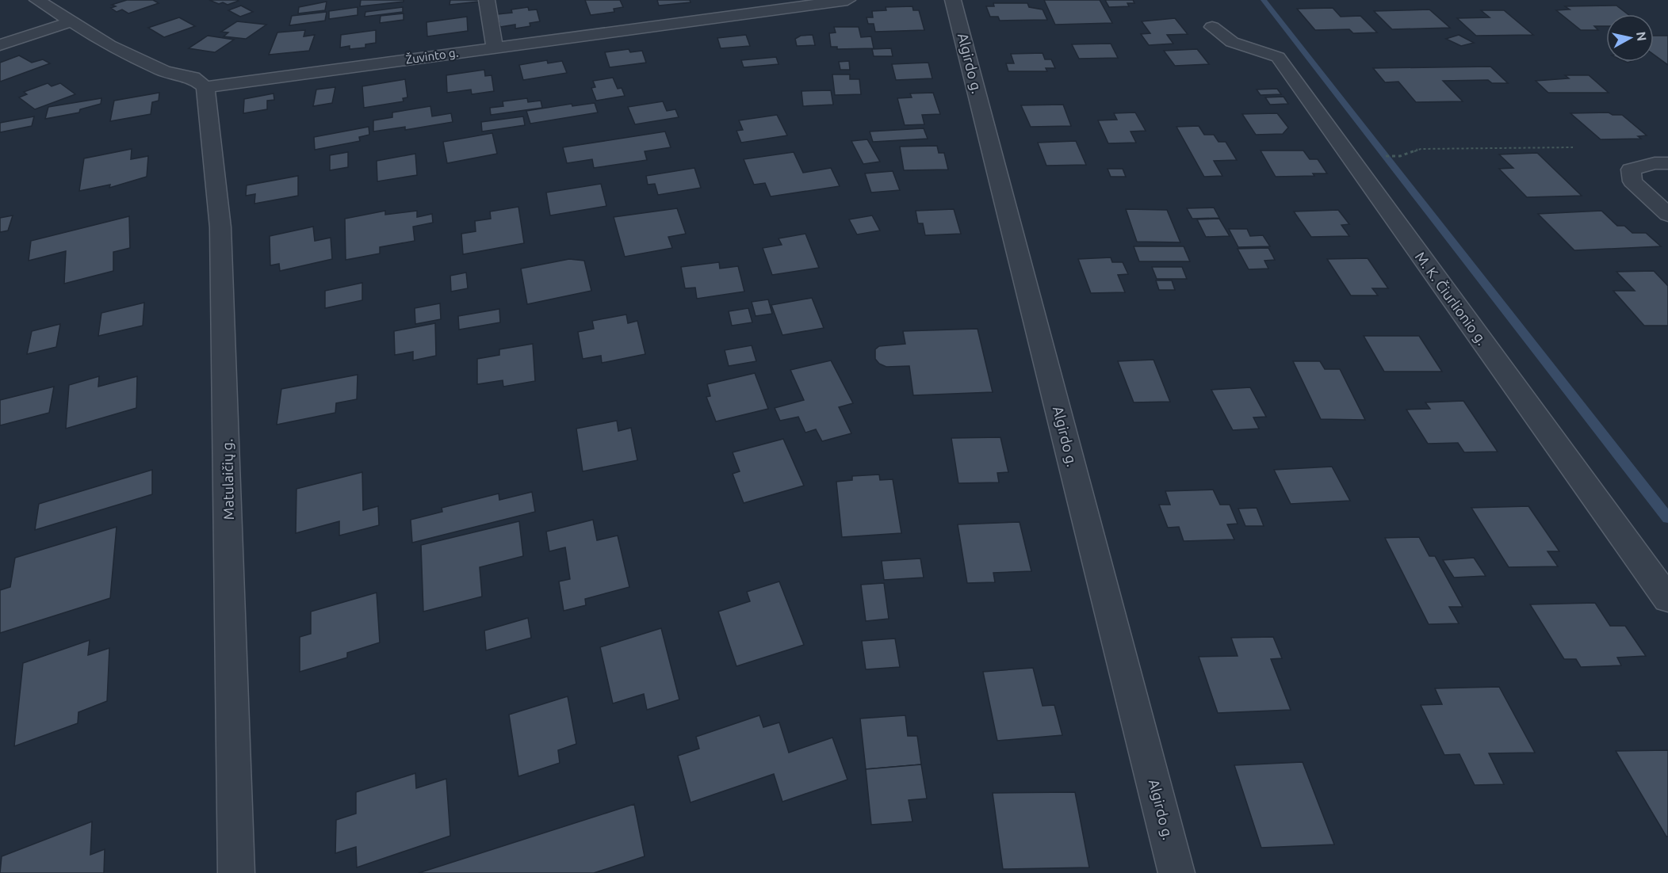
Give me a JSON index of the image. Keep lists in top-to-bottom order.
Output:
{
  "streets": {
    "street": [
      "Žuvinto g.",
      "Algirdo g.",
      "M. K. Čiurlionio g.",
      "Matulaičių g."
    ]
  },
  "crossings": [
    ["Žuvinto g.", "Matulaičių g."]
  ],
  "north": "right"
}
